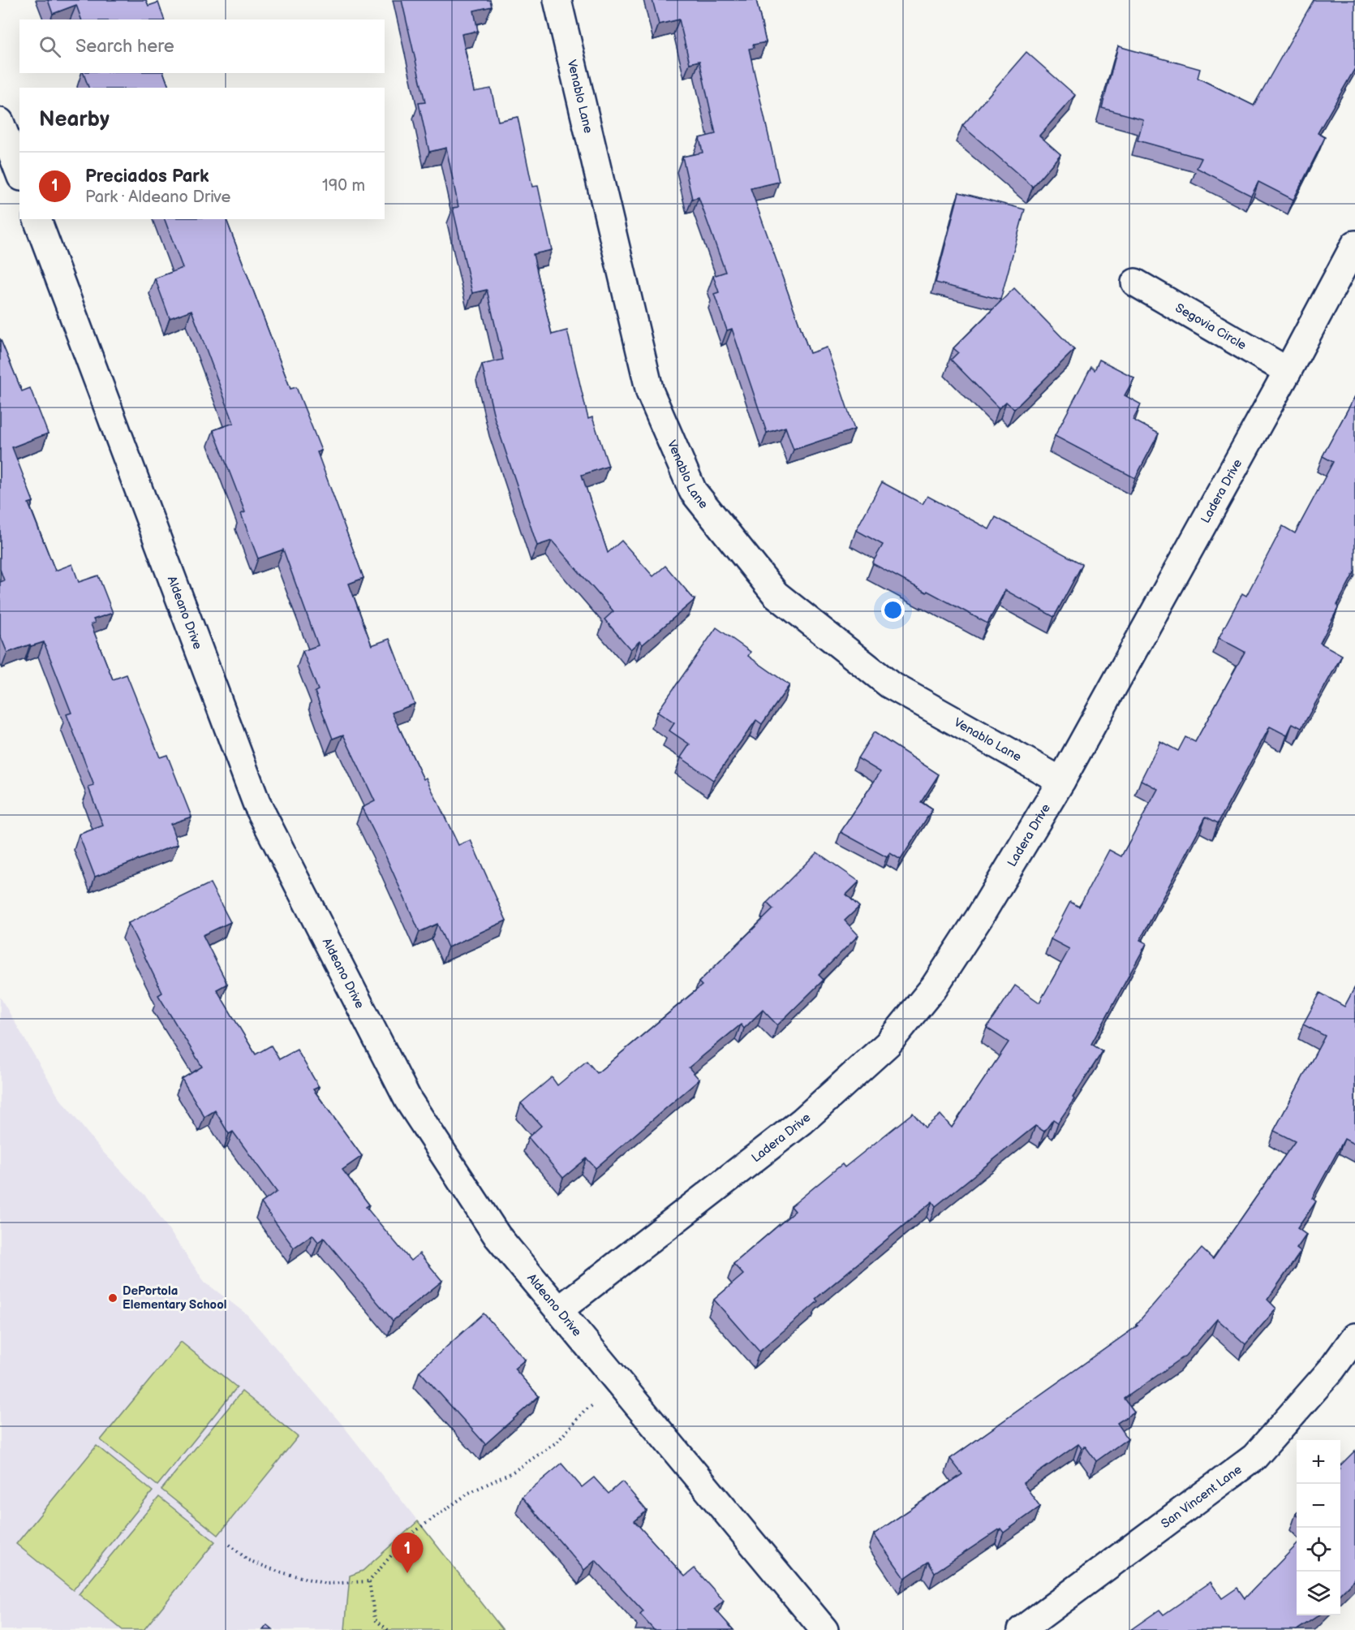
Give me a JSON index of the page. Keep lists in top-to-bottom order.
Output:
{
  "streets": {
    "street": [
      "Venablo Lane",
      "Segovia Circle",
      "Ladera Drive",
      "Aldeano Drive",
      "San Vincent Lane"
    ]
  },
  "crossings": [
    ["Venablo Lane", "Ladera Drive"],
    ["Segovia Circle", "Ladera Drive"],
    ["Ladera Drive", "Aldeano Drive"]
  ],
  "places": ["DePortola Elementary School"],
  "page": {
    "search": "Search here",
    "heading": "Nearby",
    "list": [
      {
        "mark": "1",
        "name": "Preciados Park",
        "note": "Park · Aldeano Drive",
        "value": "190 m"
      }
    ],
    "map_buttons": ["+", "−"],
    "pins": "1"
  }
}
